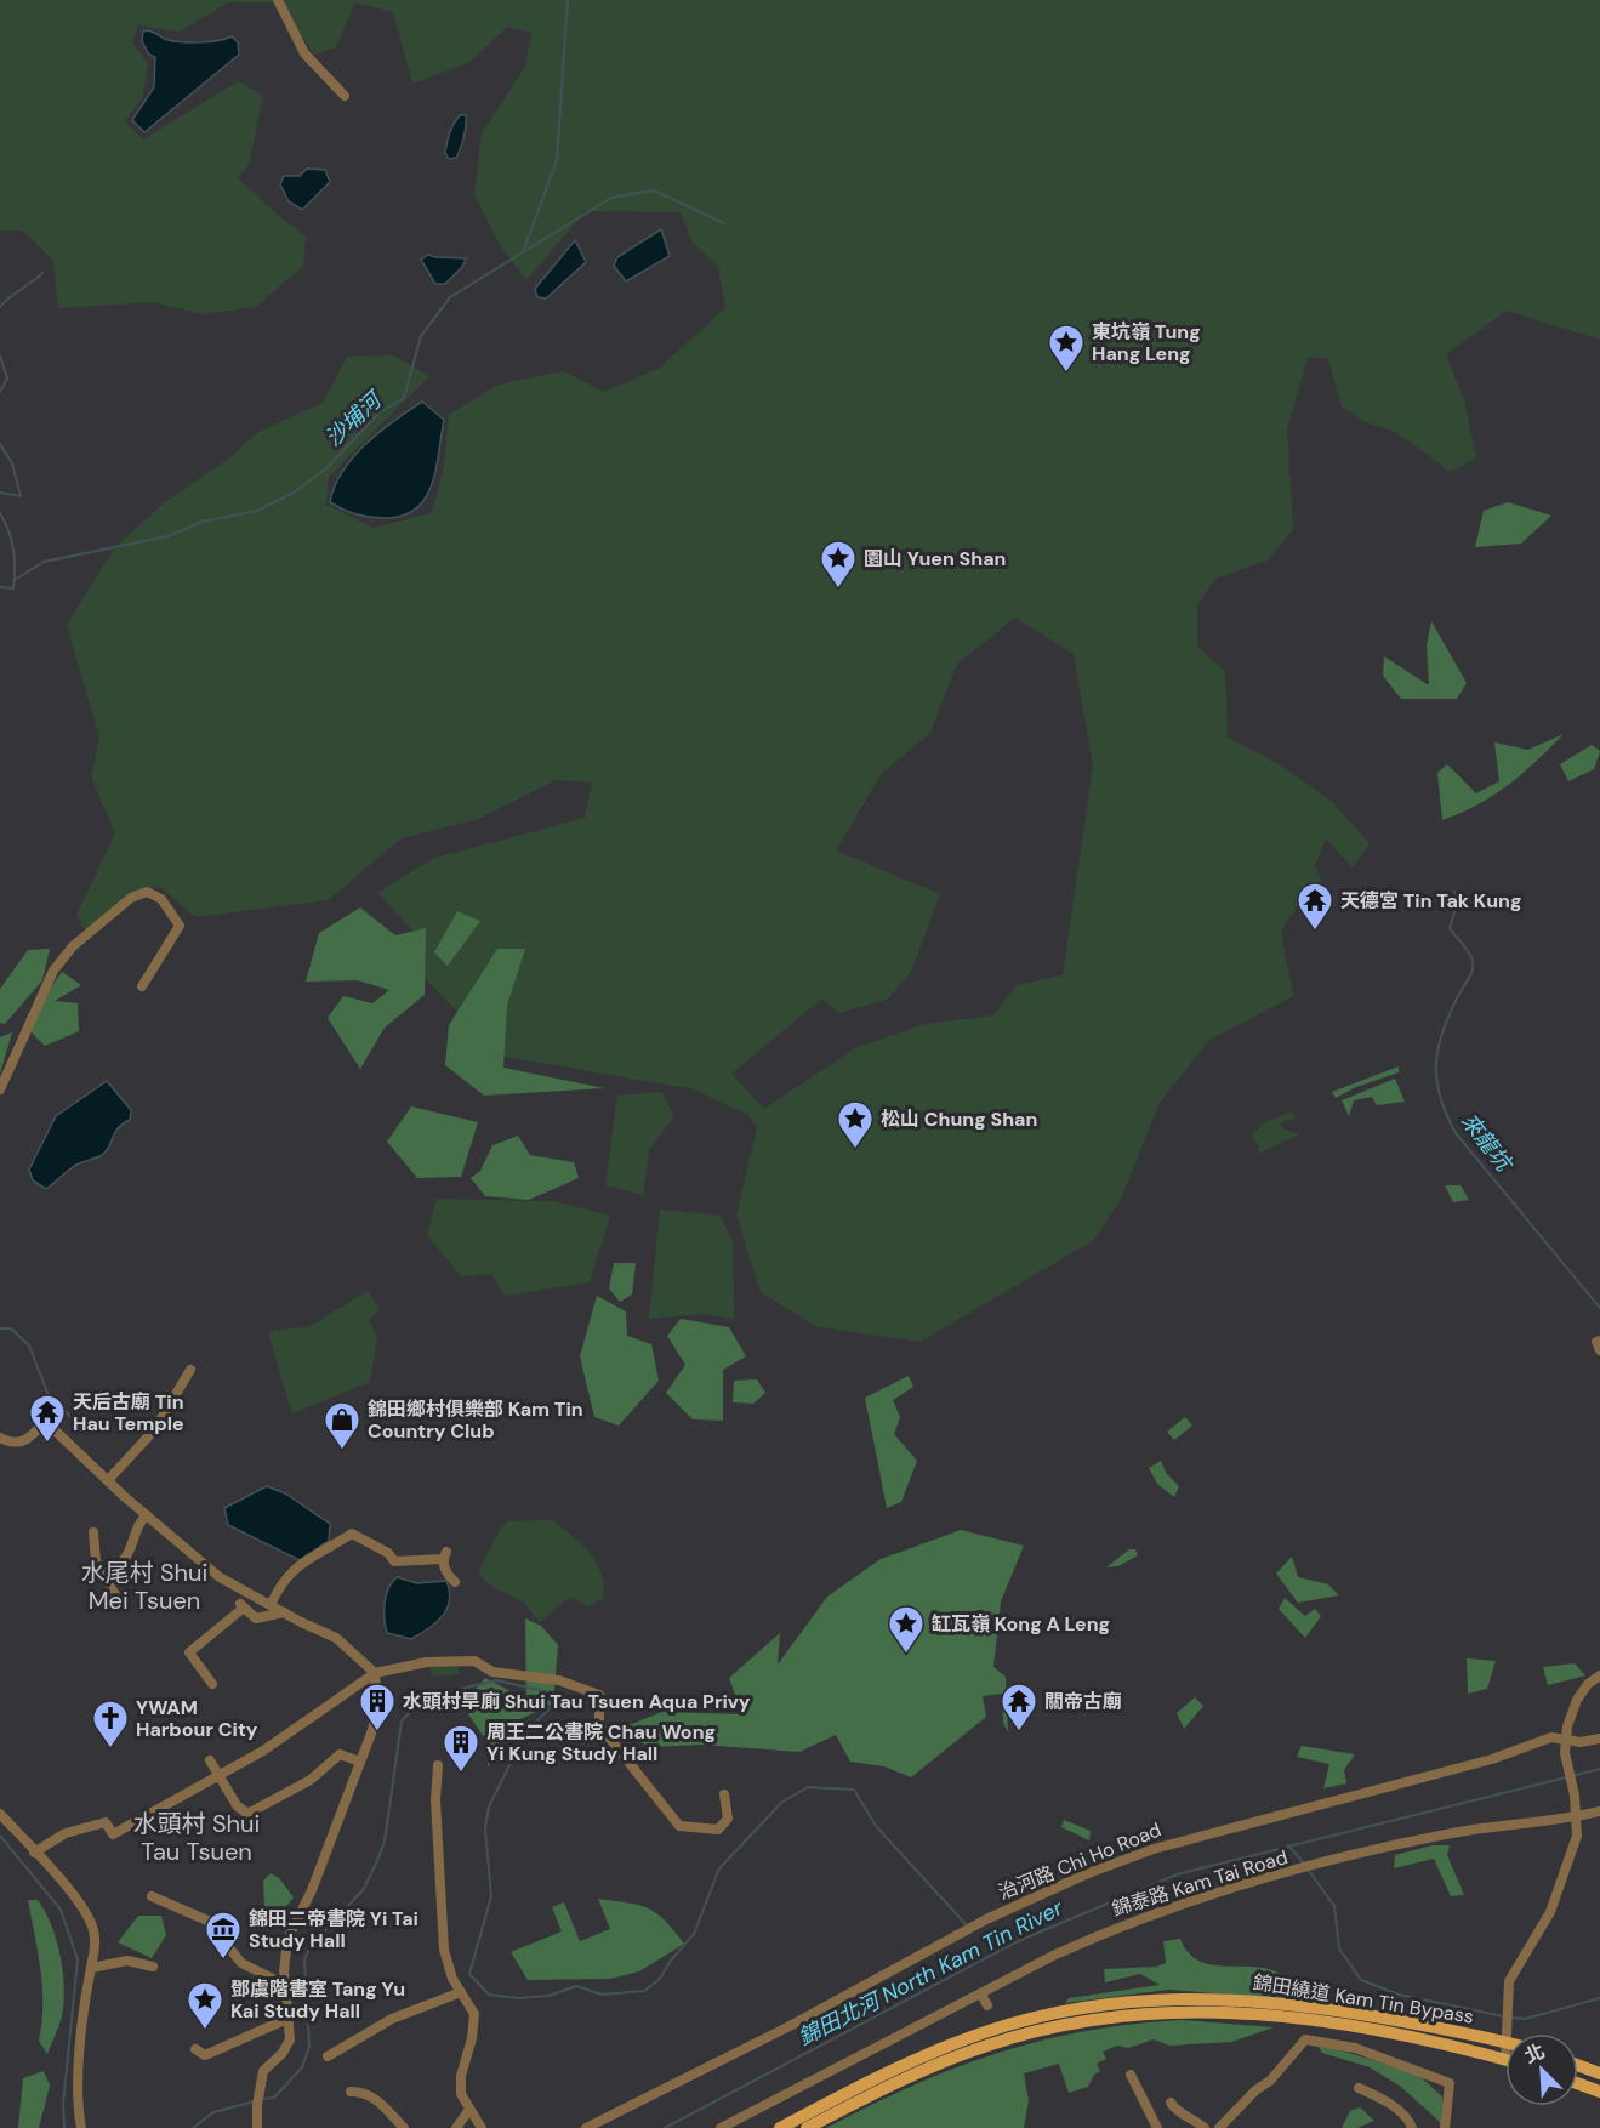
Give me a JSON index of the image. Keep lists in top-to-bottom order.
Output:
{
  "streets": {
    "main road": ["錦田繞道 Kam Tin Bypass"],
    "street": ["治河路 Chi Ho Road", "錦泰路 Kam Tai Road"]
  },
  "districts": ["水尾村 Shui Mei Tsuen", "水頭村 Shui Tau Tsuen"],
  "water": ["沙埔河", "來龍坑", "錦田北河 North Kam Tin River"],
  "places": {
    "place": [
      "東坑嶺 Tung Hang Leng",
      "園山 Yuen Shan",
      "松山 Chung Shan",
      "缸瓦嶺 Kong A Leng",
      "鄧虞階書室 Tang Yu Kai Study Hall"
    ],
    "temple": ["天德宮 Tin Tak Kung", "天后古廟 Tin Hau Temple", "關帝古廟"],
    "shop": ["錦田鄉村俱樂部 Kam Tin Country Club"],
    "building": ["水頭村旱廁 Shui Tau Tsuen Aqua Privy", "周王二公書院 Chau Wong Yi Kung Study Hall"],
    "church": ["YWAM Harbour City"],
    "museum": ["錦田二帝書院 Yi Tai Study Hall"]
  },
  "north": "top left"
}
